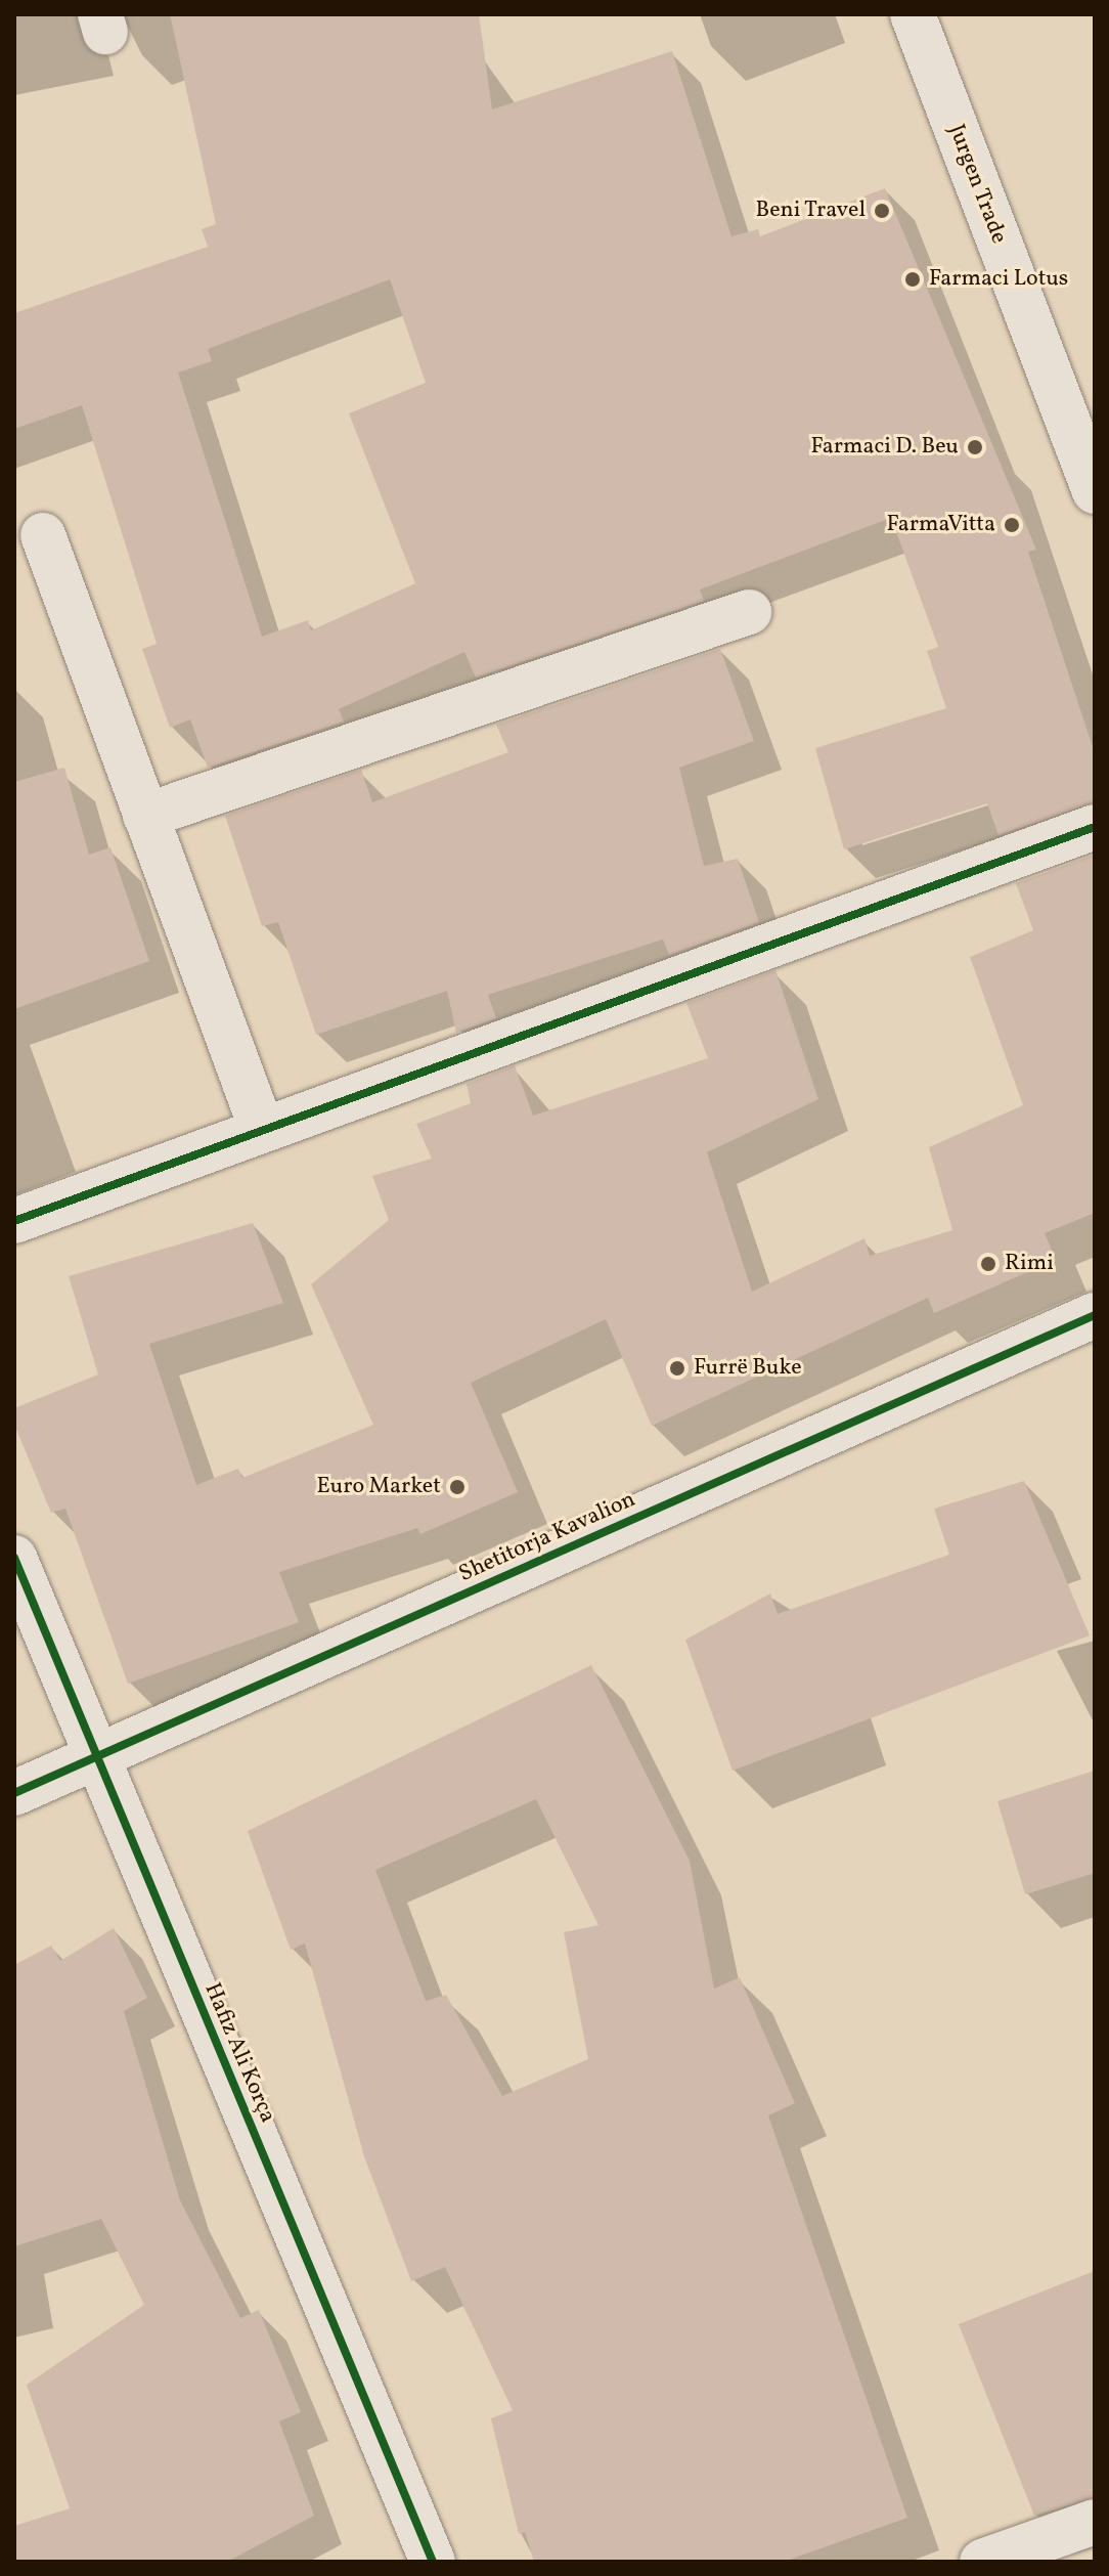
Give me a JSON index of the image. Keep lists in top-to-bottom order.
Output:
{
  "streets": {
    "street": ["Jurgen Trade", "Shetitorja Kavalion", "Hafiz Ali Korça"]
  },
  "crossings": [
    ["Shetitorja Kavalion", "Hafiz Ali Korça"]
  ],
  "places": [
    "Beni Travel",
    "Farmaci Lotus",
    "Farmaci D. Beu",
    "FarmaVitta",
    "Rimi",
    "Furrë Buke",
    "Euro Market"
  ]
}
